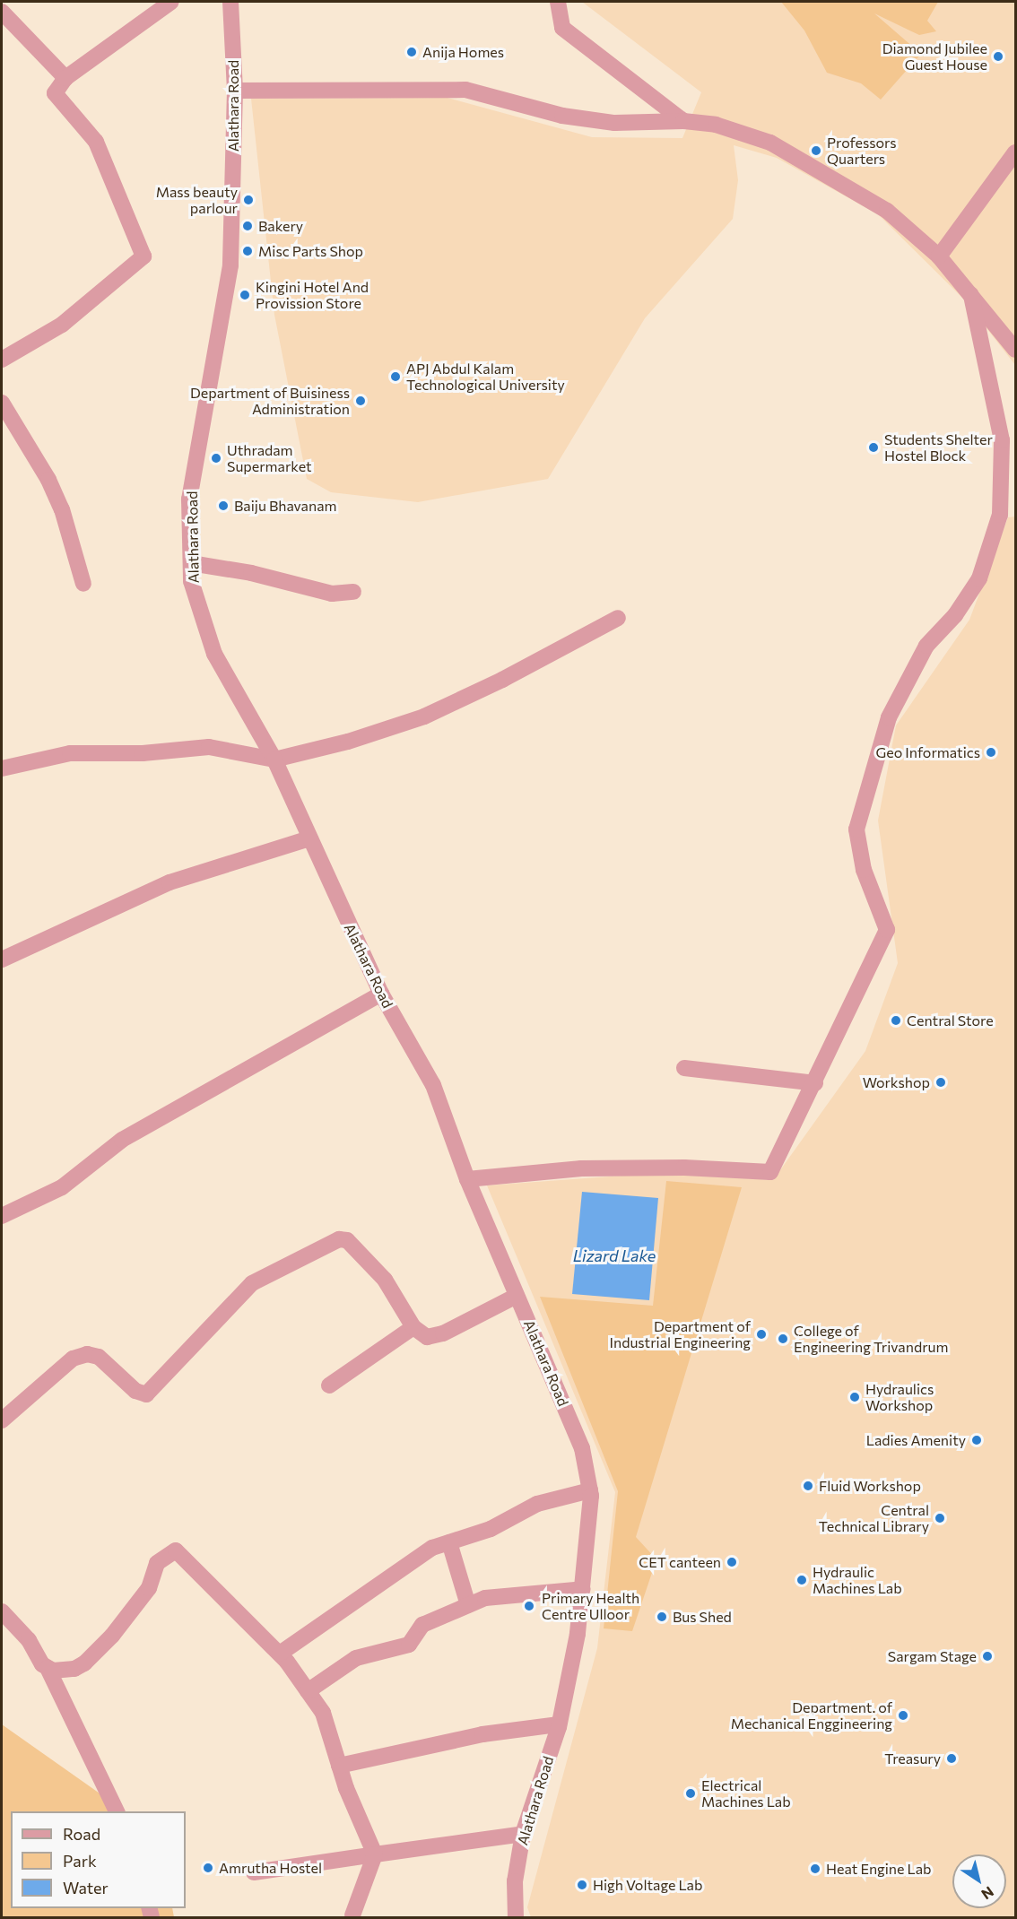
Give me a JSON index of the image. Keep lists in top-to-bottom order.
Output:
{
  "streets": {
    "street": ["Alathara Road"]
  },
  "water": ["Lizard Lake"],
  "places": [
    "Anija Homes",
    "Diamond Jubilee Guest House",
    "Professors Quarters",
    "Mass beauty parlour",
    "Bakery",
    "Misc Parts Shop",
    "Kingini Hotel And Provission Store",
    "APJ Abdul Kalam Technological University",
    "Department of Buisiness Administration",
    "Students Shelter Hostel Block",
    "Uthradam Supermarket",
    "Baiju Bhavanam",
    "Geo Informatics",
    "Central Store",
    "Workshop",
    "Department of Industrial Engineering",
    "College of Engineering Trivandrum",
    "Hydraulics Workshop",
    "Ladies Amenity",
    "Fluid Workshop",
    "Central Technical Library",
    "CET canteen",
    "Hydraulic Machines Lab",
    "Primary Health Centre Ulloor",
    "Bus Shed",
    "Sargam Stage",
    "Department. of Mechanical Enggineering",
    "Treasury",
    "Electrical Machines Lab",
    "Amrutha Hostel",
    "Heat Engine Lab",
    "High Voltage Lab"
  ],
  "legend": ["Road", "Park", "Water"],
  "north": "bottom right"
}
